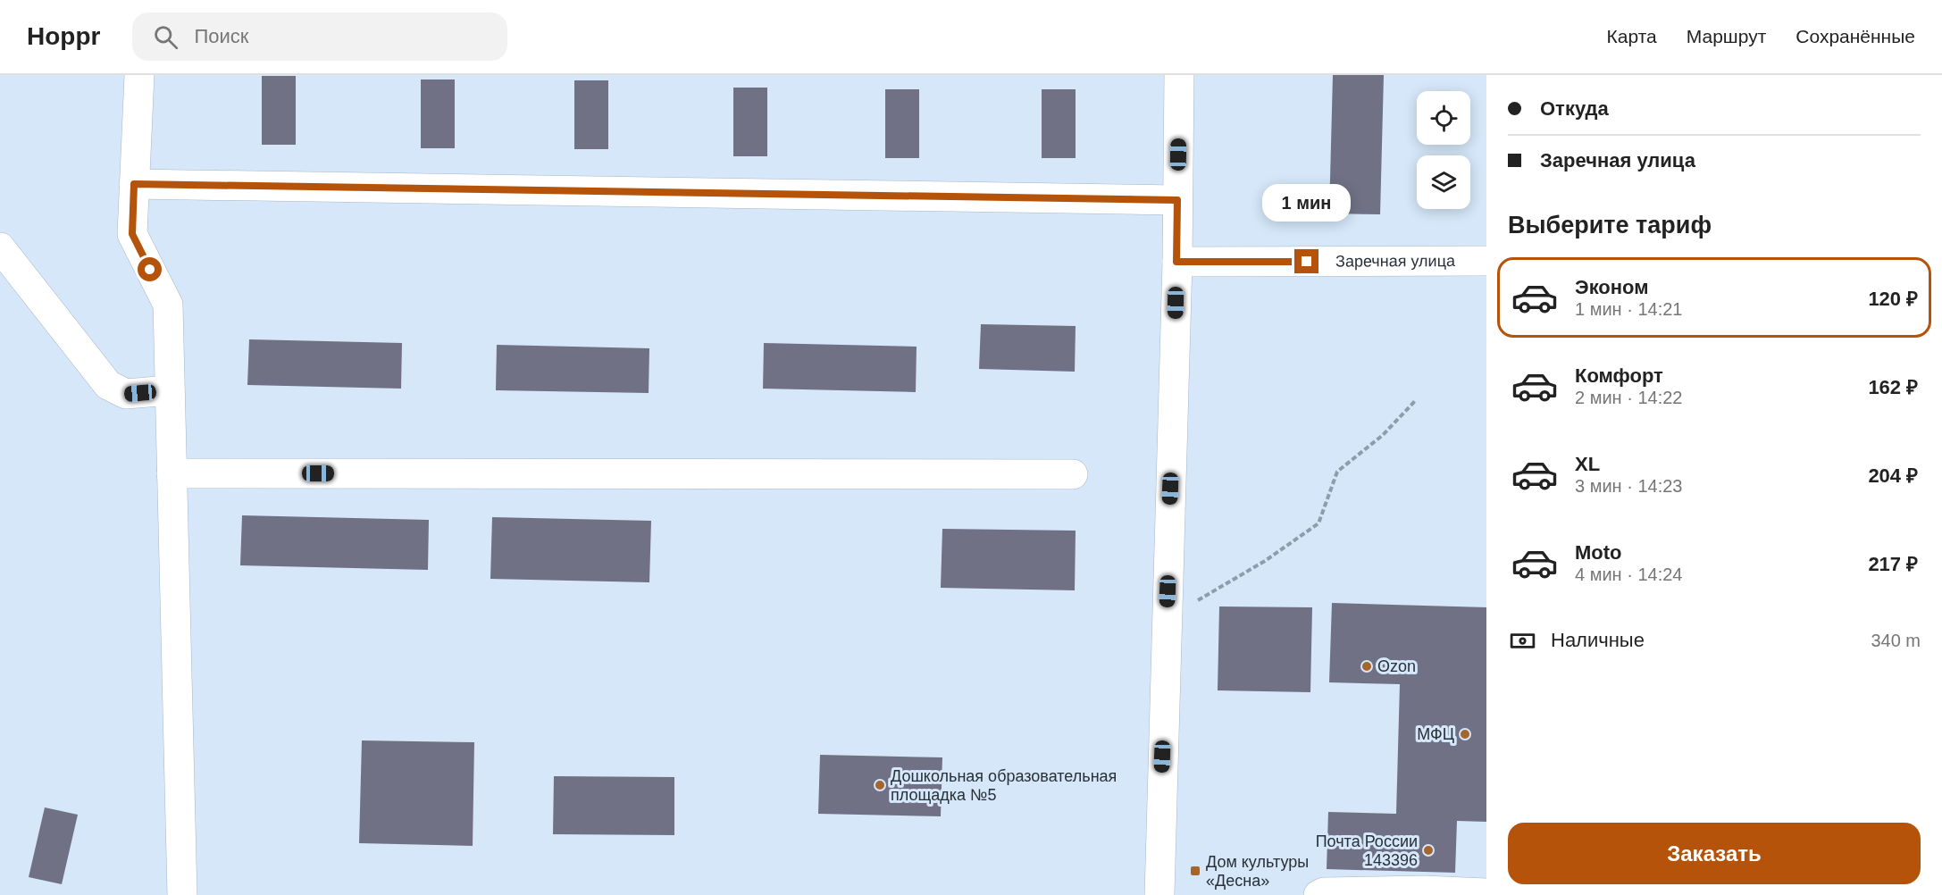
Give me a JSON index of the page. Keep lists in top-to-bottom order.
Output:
{
  "streets": {
    "street": ["Заречная улица"]
  },
  "places": {
    "other": [
      "Ozon",
      "МФЦ",
      "Дошкольная образовательная площадка №5",
      "Почта России 143396"
    ],
    "transit": ["Дом культуры «Десна»"]
  },
  "page": {
    "header": "Hoppr",
    "search": "Поиск",
    "nav": ["Карта", "Маршрут", "Сохранённые"],
    "banner": ["Откуда", "Заречная улица"],
    "bubble": "1 мин",
    "heading": "Выберите тариф",
    "list": [
      {
        "name": "Эконом",
        "note": "1 мин · 14:21",
        "value": "120 ₽"
      },
      {
        "name": "Комфорт",
        "note": "2 мин · 14:22",
        "value": "162 ₽"
      },
      {
        "name": "XL",
        "note": "3 мин · 14:23",
        "value": "204 ₽"
      },
      {
        "name": "Moto",
        "note": "4 мин · 14:24",
        "value": "217 ₽"
      }
    ],
    "pay": ["Наличные", "340 m"],
    "buttons": "Заказать"
  }
}
